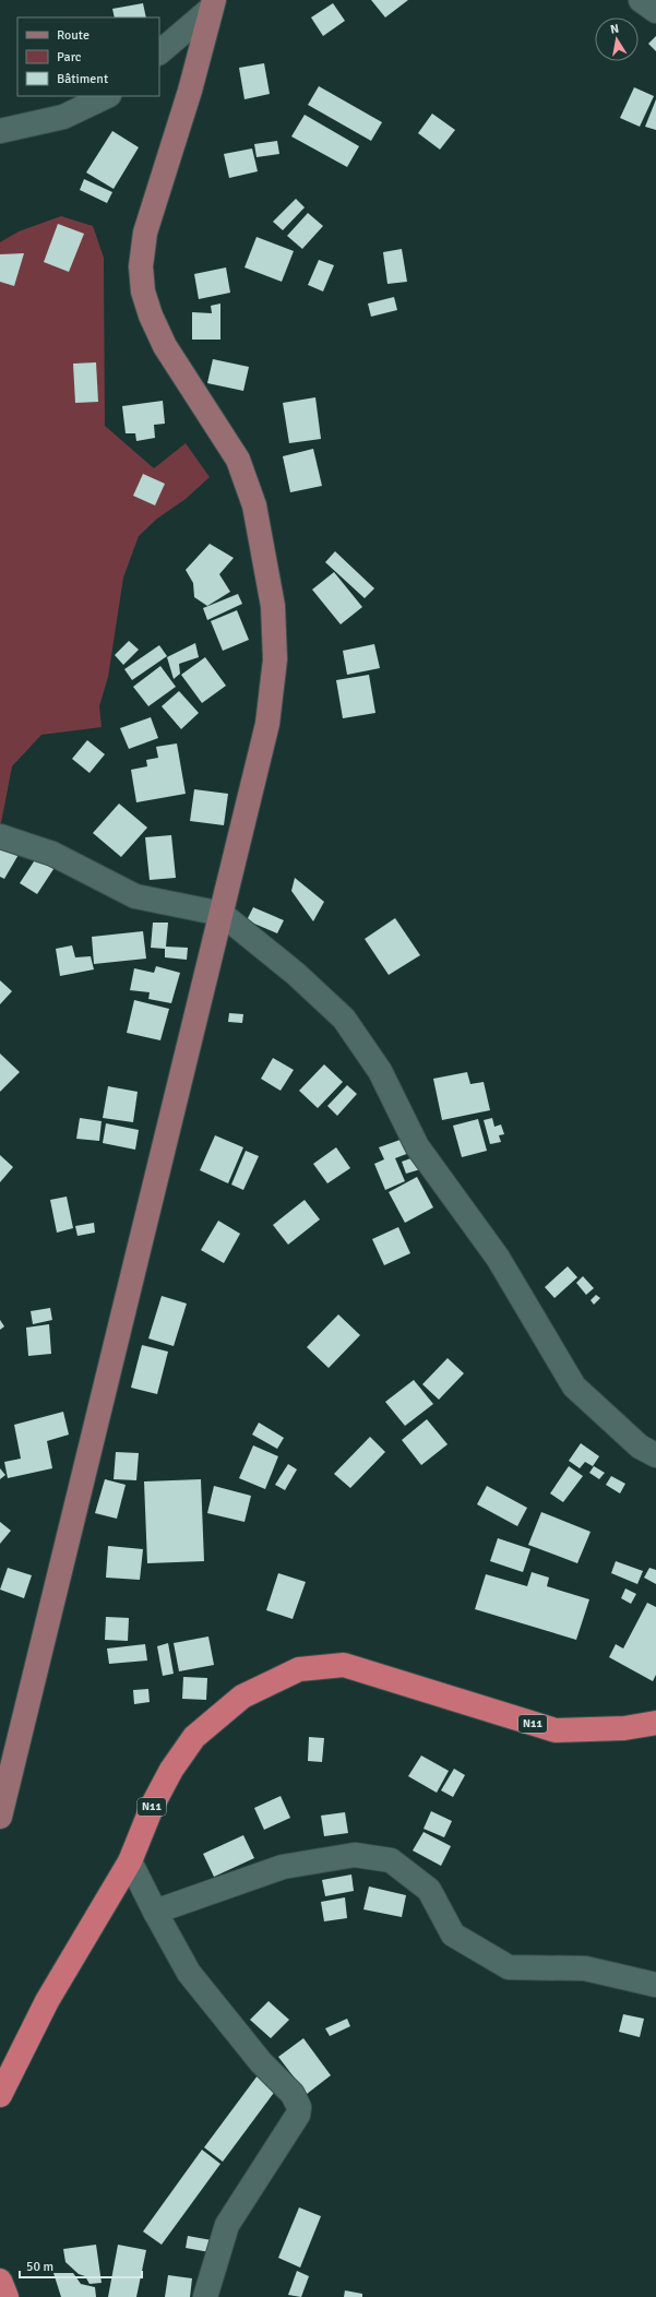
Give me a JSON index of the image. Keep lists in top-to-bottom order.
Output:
{
  "streets": {
    "highway": ["N11"]
  },
  "legend": ["Route", "Parc", "Bâtiment"],
  "scale_bar": "50 m",
  "north": "top"
}
